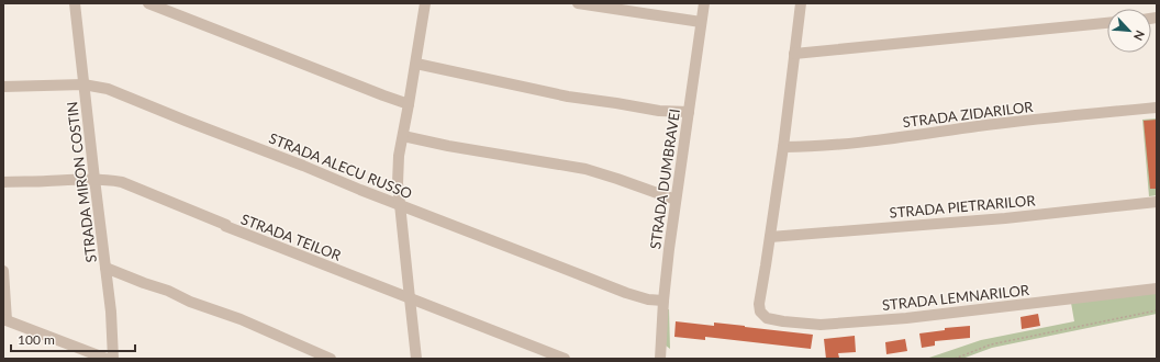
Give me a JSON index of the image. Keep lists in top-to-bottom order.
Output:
{
  "streets": {
    "street": [
      "STRADA ZIDARILOR",
      "STRADA ALECU RUSSO",
      "STRADA DUMBRAVEI",
      "STRADA MIRON COSTIN",
      "STRADA PIETRARILOR",
      "STRADA TEILOR",
      "STRADA LEMNARILOR"
    ]
  },
  "crossings": [
    ["STRADA ALECU RUSSO", "STRADA DUMBRAVEI"],
    ["STRADA ALECU RUSSO", "STRADA MIRON COSTIN"],
    ["STRADA MIRON COSTIN", "STRADA TEILOR"],
    ["STRADA PIETRARILOR", "STRADA LEMNARILOR"]
  ],
  "scale_bar": "100 m",
  "north": "bottom right"
}
